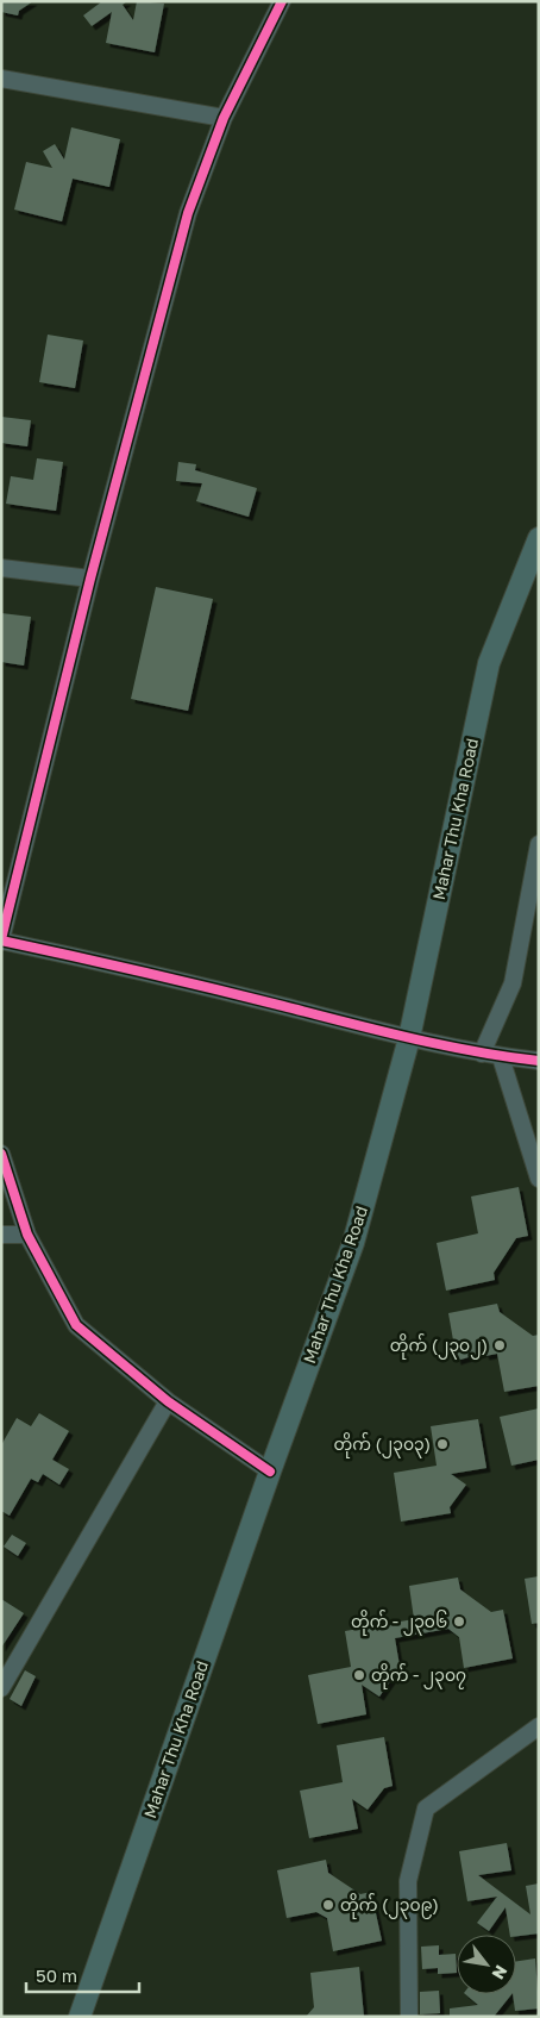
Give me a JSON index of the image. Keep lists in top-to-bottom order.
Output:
{
  "streets": {
    "main road": ["Mahar Thu Kha Road"]
  },
  "places": [
    "တိုက် (၂၃၀၂)",
    "တိုက် (၂၃၀၃)",
    "တိုက် - ၂၃၀၆",
    "တိုက် - ၂၃၀၇",
    "တိုက် (၂၃၀၉)"
  ],
  "scale_bar": "50 m",
  "north": "bottom right"
}
